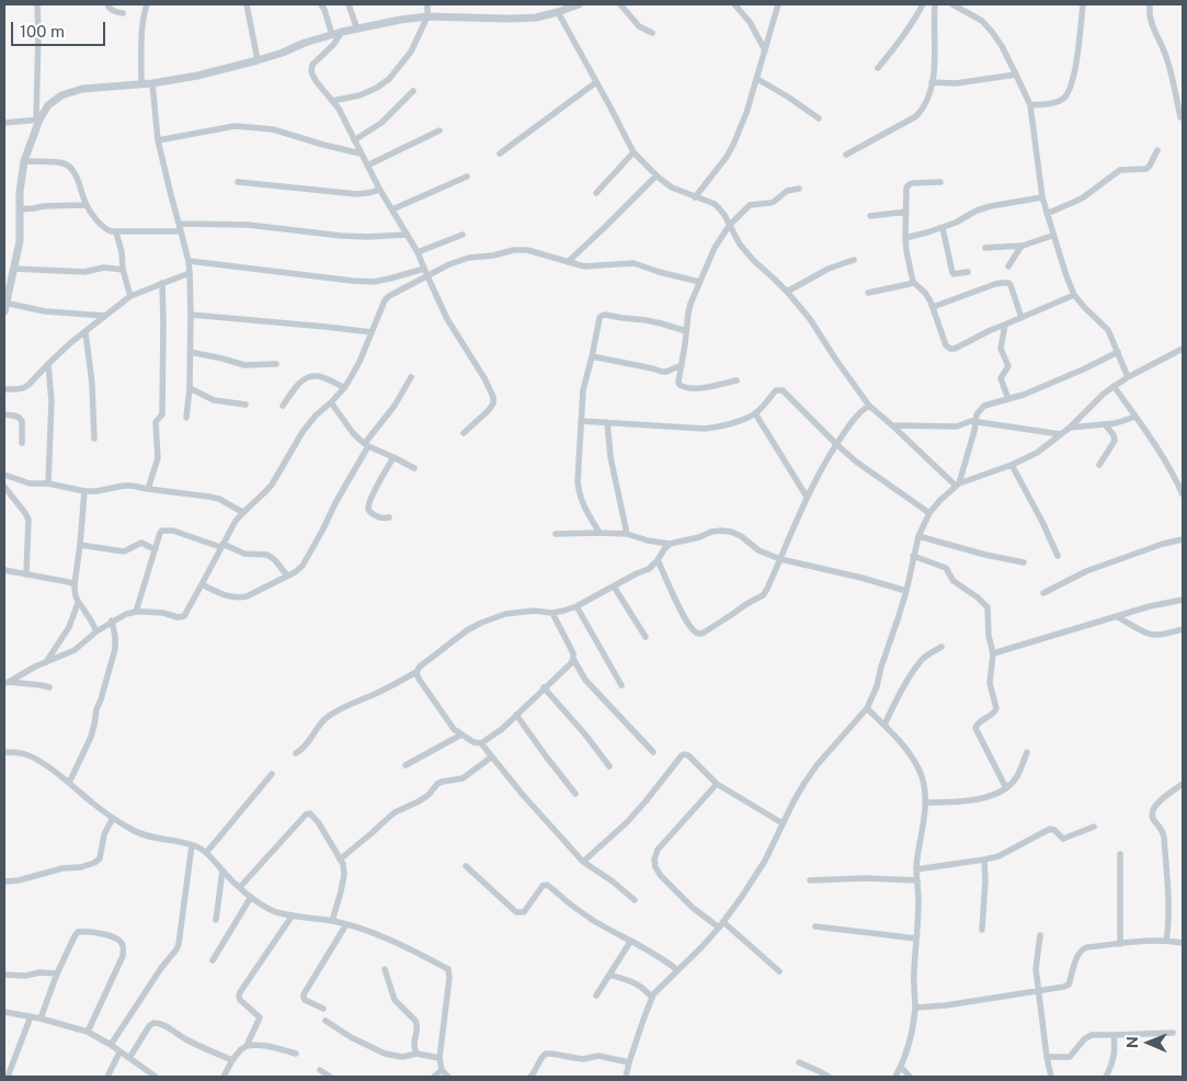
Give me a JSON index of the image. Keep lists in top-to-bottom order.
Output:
{
  "scale_bar": "100 m",
  "north": "left"
}
